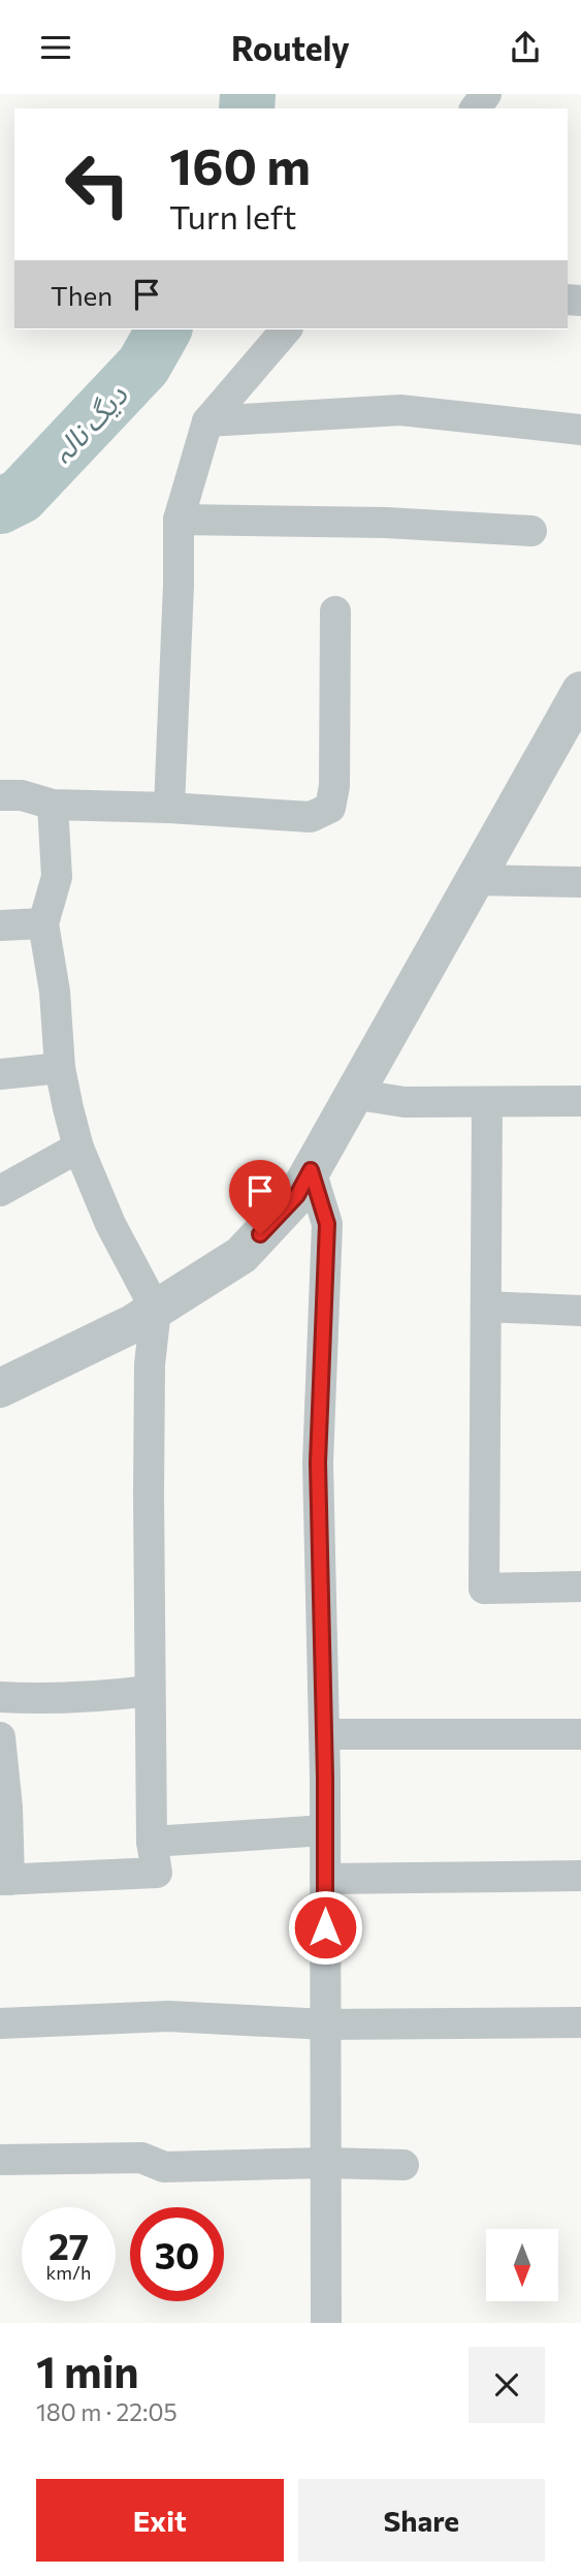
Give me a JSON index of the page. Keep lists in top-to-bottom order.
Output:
{
  "water": ["دیگ نالہ"],
  "north": "bottom",
  "page": {
    "header": "Routely",
    "turn": ["160 m", "Turn left"],
    "then": "Then",
    "speed": "27 km/h",
    "limit": "30",
    "heading": ["1 min", "180 m · 22:05"],
    "buttons": ["Exit", "Share"]
  }
}
